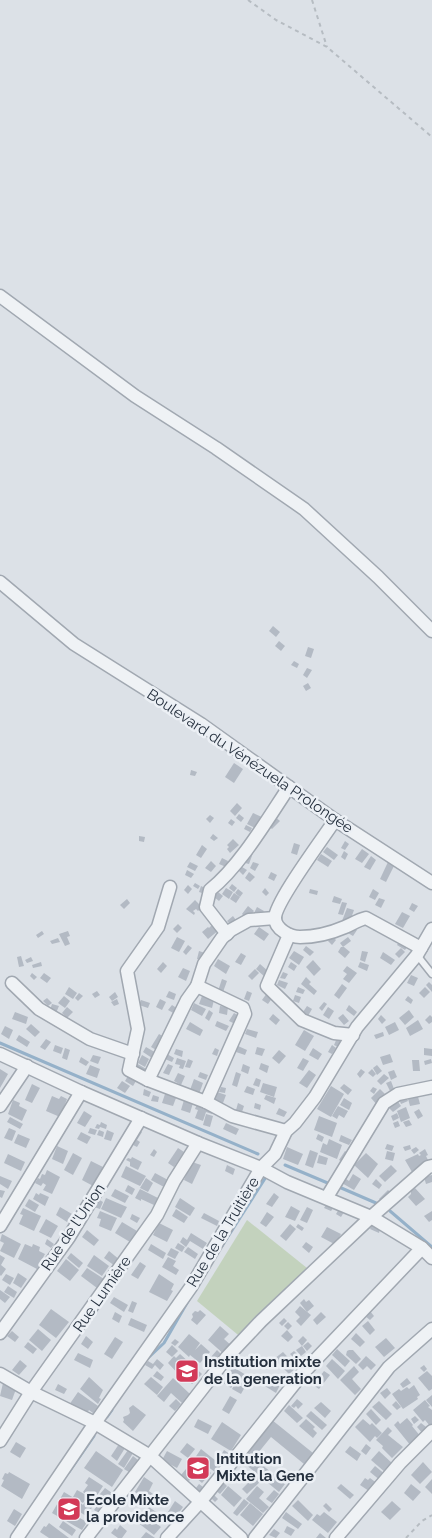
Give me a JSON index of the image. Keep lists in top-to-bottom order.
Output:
{
  "streets": {
    "street": [
      "Boulevard du Vénézuela Prolongée",
      "Rue de l'Union",
      "Rue de la Truitière",
      "Rue Lumière"
    ]
  },
  "places": {
    "school or university": ["Institution mixte de la generation", "Intitution Mixte la Gene", "Ecole Mixte la providence"]
  }
}
